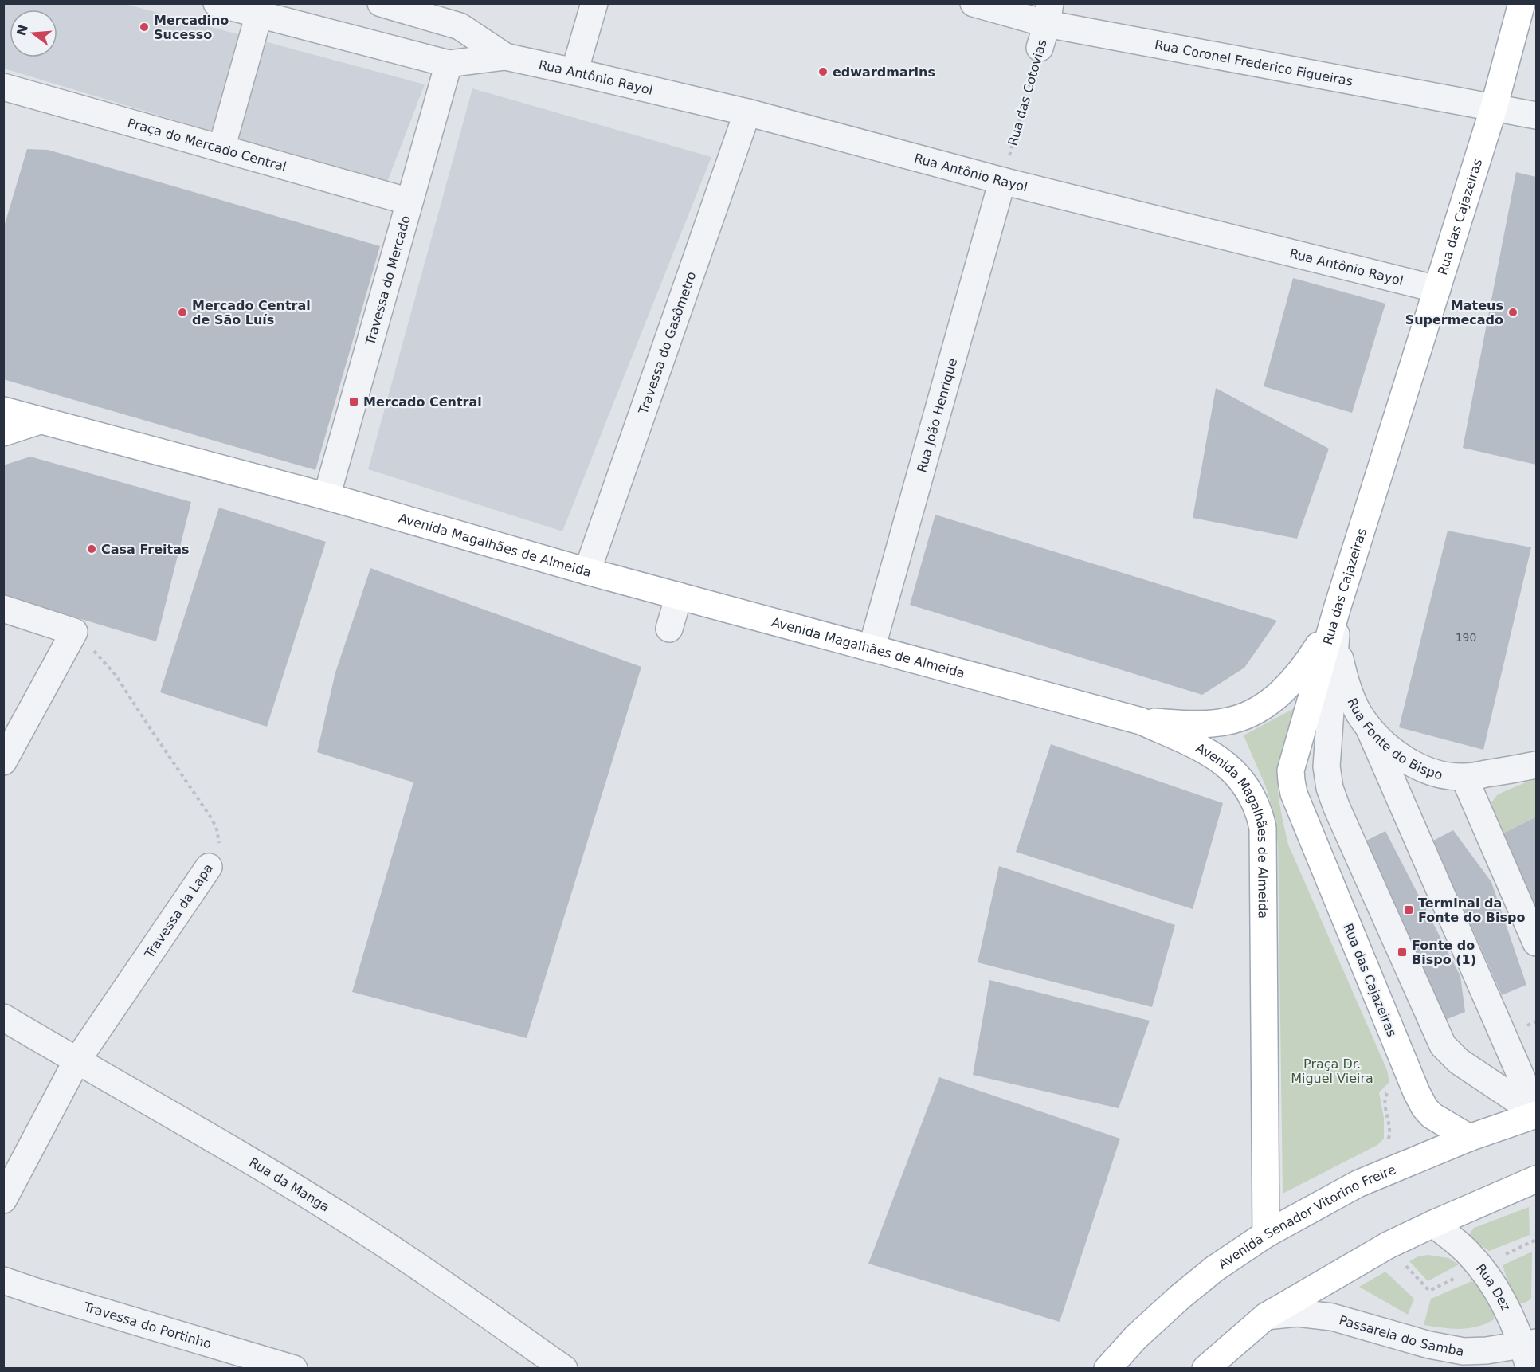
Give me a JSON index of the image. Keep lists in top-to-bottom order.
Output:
{
  "streets": {
    "main road": ["Rua das Cajazeiras", "Avenida Magalhães de Almeida", "Avenida Senador Vitorino Freire"],
    "street": [
      "Rua Coronel Frederico Figueiras",
      "Rua Antônio Rayol",
      "Praça do Mercado Central",
      "Travessa do Mercado",
      "Travessa do Gasômetro",
      "Rua João Henrique",
      "Rua Fonte do Bispo",
      "Travessa da Lapa",
      "Rua da Manga",
      "Rua Dez",
      "Travessa do Portinho",
      "Passarela do Samba"
    ],
    "path": ["Rua das Cotovias"]
  },
  "crossings": [
    ["Rua Coronel Frederico Figueiras", "Rua das Cotovias"],
    ["Rua Coronel Frederico Figueiras", "Rua das Cajazeiras"],
    ["Rua Antônio Rayol", "Rua das Cotovias"],
    ["Rua Antônio Rayol", "Rua das Cajazeiras"],
    ["Rua Antônio Rayol", "Travessa do Mercado"],
    ["Rua Antônio Rayol", "Travessa do Gasômetro"],
    ["Rua Antônio Rayol", "Rua João Henrique"],
    ["Rua das Cotovias", "Rua João Henrique"],
    ["Praça do Mercado Central", "Travessa do Mercado"],
    ["Rua das Cajazeiras", "Rua Fonte do Bispo"],
    ["Rua das Cajazeiras", "Avenida Senador Vitorino Freire"],
    ["Travessa do Mercado", "Avenida Magalhães de Almeida"],
    ["Travessa do Gasômetro", "Avenida Magalhães de Almeida"],
    ["Rua João Henrique", "Avenida Magalhães de Almeida"],
    ["Avenida Magalhães de Almeida", "Avenida Senador Vitorino Freire"],
    ["Travessa da Lapa", "Rua da Manga"],
    ["Rua Dez", "Passarela do Samba"]
  ],
  "parks": ["Praça Dr. Miguel Vieira"],
  "places": {
    "other": [
      "Mercadino Sucesso",
      "edwardmarins",
      "Mercado Central de São Luís",
      "Mateus Supermecado",
      "Casa Freitas"
    ],
    "transit": ["Mercado Central", "Terminal da Fonte do Bispo", "Fonte do Bispo (1)"]
  },
  "house_numbers": ["190"],
  "north": "left"
}
